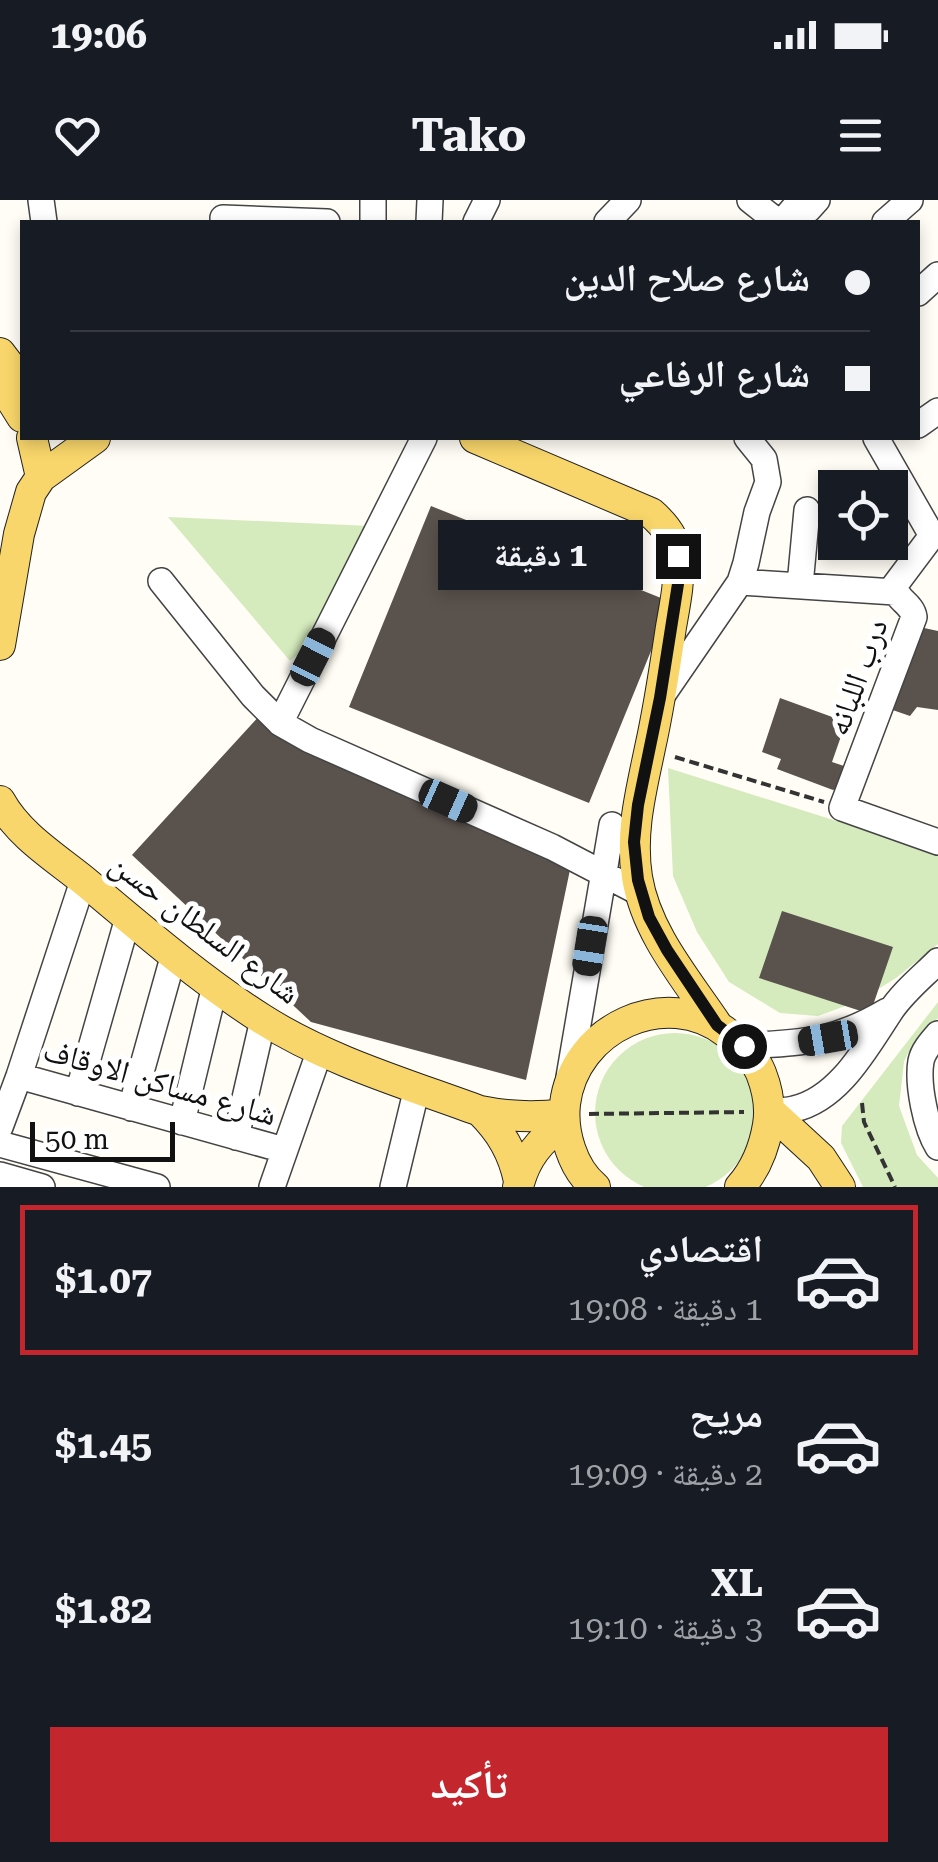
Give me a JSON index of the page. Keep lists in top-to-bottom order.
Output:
{
  "streets": {
    "main road": ["شارع السلطان حسن"],
    "street": ["درب اللبانه", "شارع مساكن الاوقاف"]
  },
  "crossings": [
    ["شارع السلطان حسن", "شارع مساكن الاوقاف"]
  ],
  "scale_bar": "50 m",
  "page": {
    "status": "19:06",
    "header": "Tako",
    "banner": ["شارع صلاح الدين", "شارع الرفاعي"],
    "bubble": "1 دقيقة",
    "scale": "50 m",
    "list": [
      {
        "name": "اقتصادي",
        "note": "1 دقيقة · 19:08",
        "value": "$1.07"
      },
      {
        "name": "مريح",
        "note": "2 دقيقة · 19:09",
        "value": "$1.45"
      },
      {
        "name": "XL",
        "note": "3 دقيقة · 19:10",
        "value": "$1.82"
      }
    ],
    "buttons": "تأكيد"
  }
}
